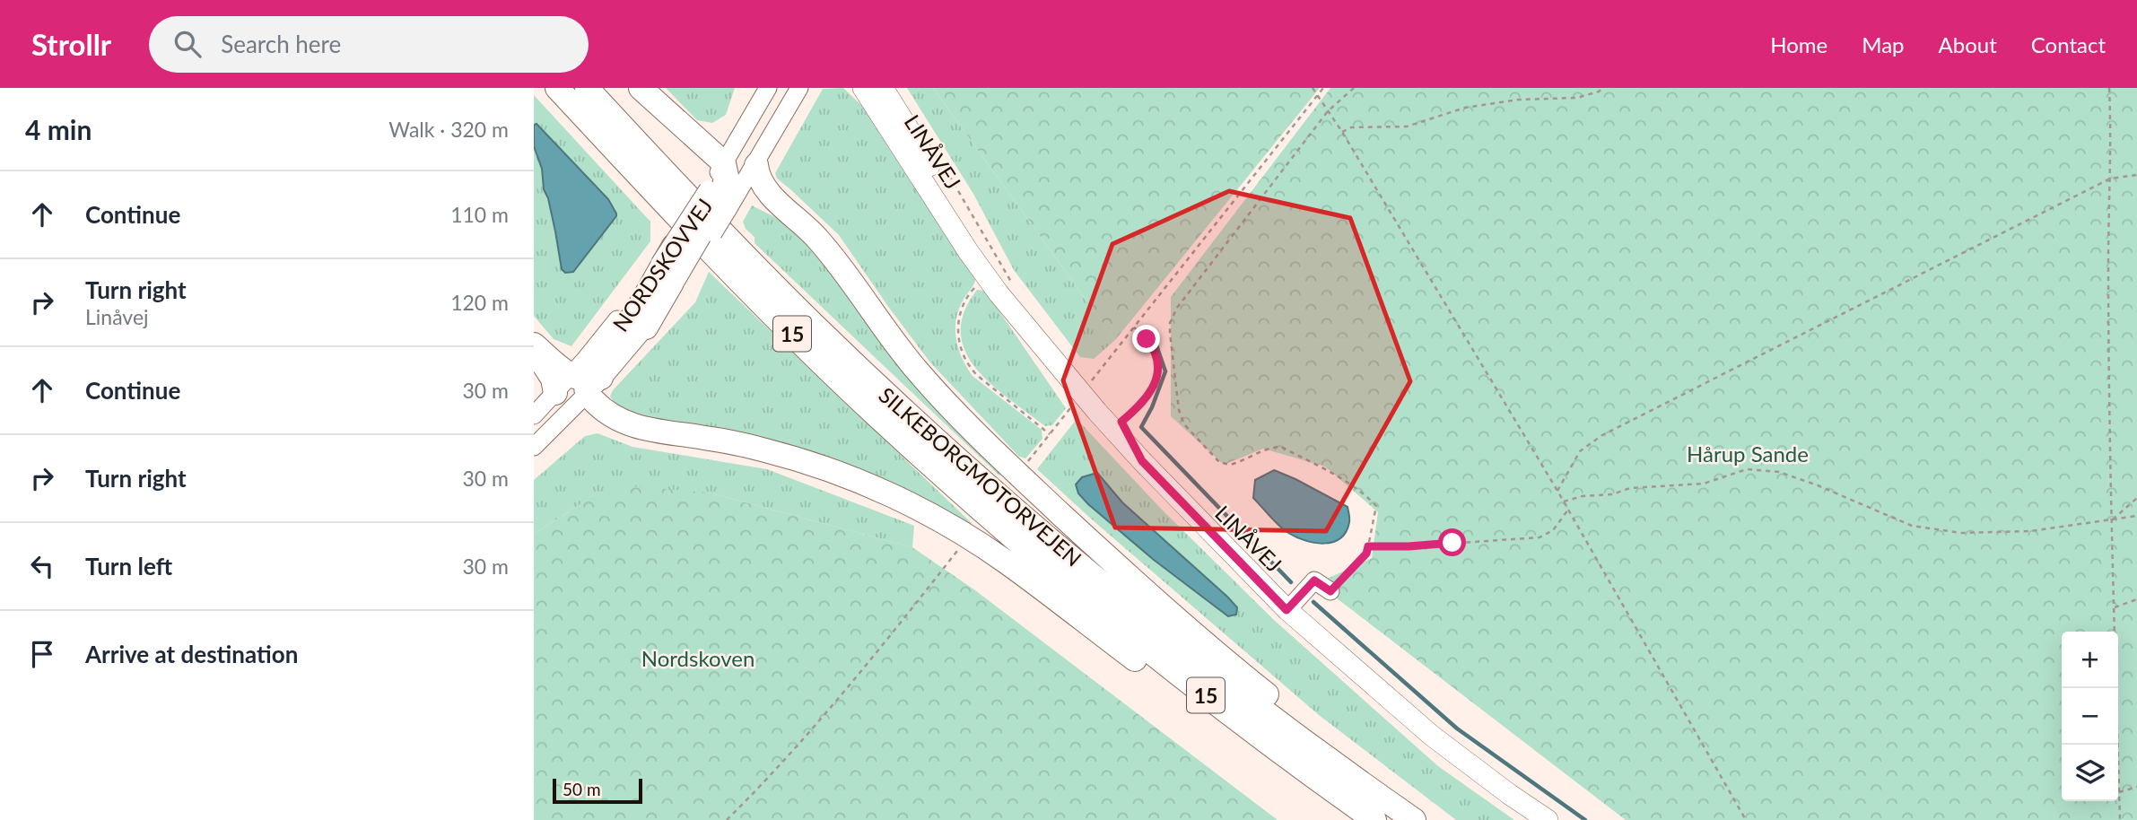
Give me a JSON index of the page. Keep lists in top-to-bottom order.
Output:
{
  "streets": {
    "highway": ["15", "SILKEBORGMOTORVEJEN"],
    "main road": ["LINÅVEJ"],
    "street": ["NORDSKOVVEJ"]
  },
  "parks": ["Hårup Sande", "Nordskoven"],
  "scale_bar": "50 m",
  "page": {
    "header": "Strollr",
    "search": "Search here",
    "nav": [
      "Home",
      "Map",
      "About",
      "Contact"
    ],
    "heading": ["4 min", "Walk · 320 m"],
    "list": [
      ["Continue", "110 m"],
      ["Turn right", "Linåvej", "120 m"],
      ["Continue", "30 m"],
      ["Turn right", "30 m"],
      ["Turn left", "30 m"],
      "Arrive at destination"
    ],
    "map_buttons": ["+", "−"],
    "scale": "50 m"
  }
}
